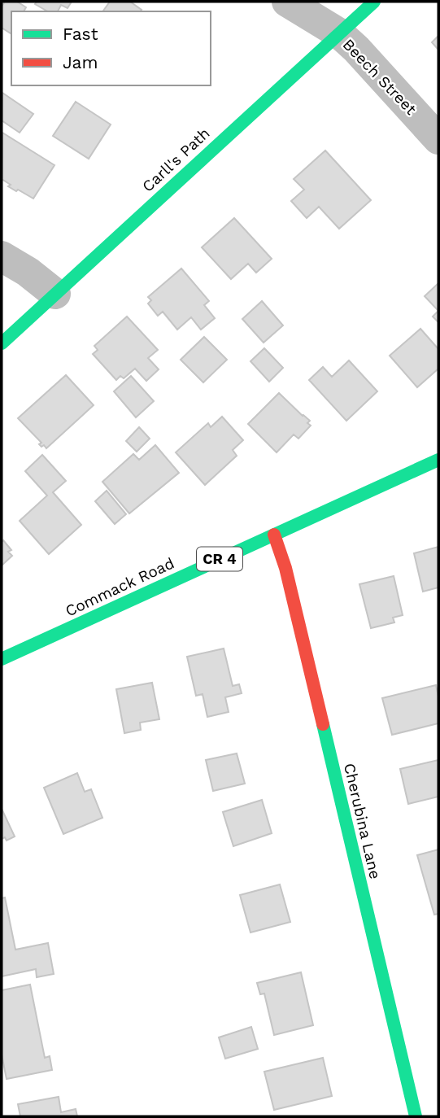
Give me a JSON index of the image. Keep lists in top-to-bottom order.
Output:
{
  "streets": {
    "street": [
      "Beech Street",
      "Carll's Path",
      "CR 4",
      "Commack Road",
      "Cherubina Lane"
    ]
  },
  "crossings": [
    ["Beech Street", "Carll's Path"],
    ["Commack Road", "Cherubina Lane"]
  ],
  "legend": ["Fast", "Jam"]
}
